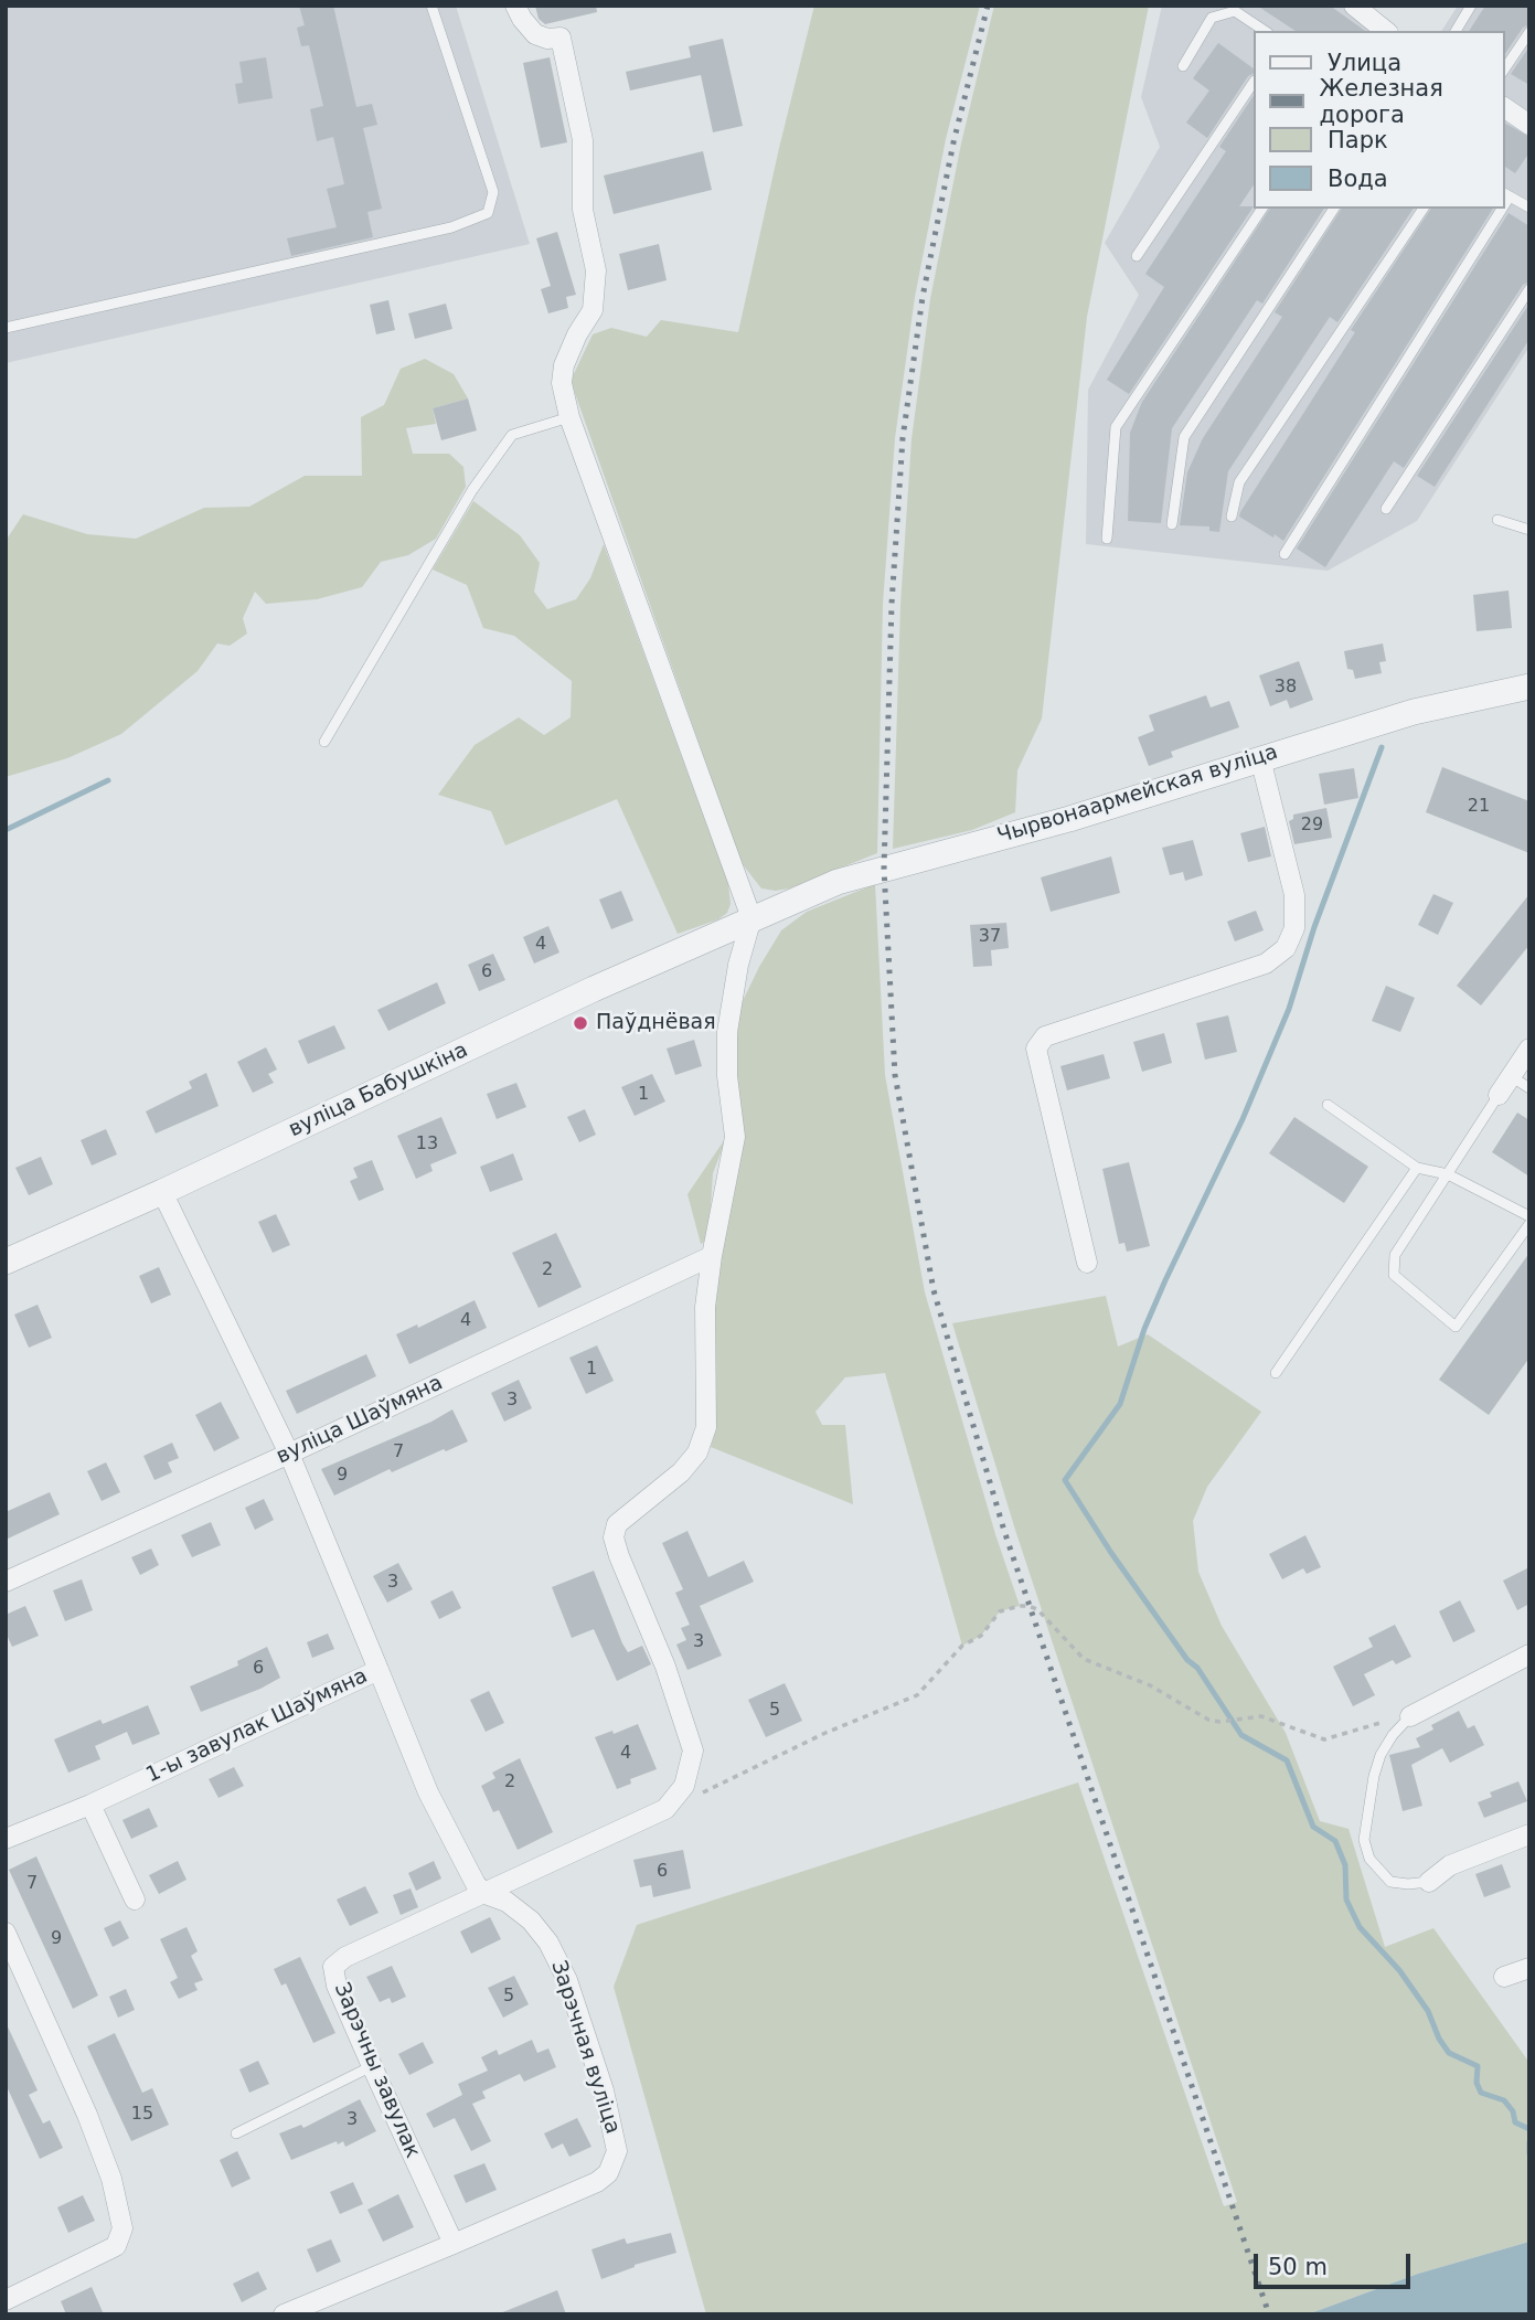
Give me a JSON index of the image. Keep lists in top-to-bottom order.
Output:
{
  "streets": {
    "street": [
      "Чырвонаармейская вуліца",
      "вуліца Бабушкіна",
      "вуліца Шаўмяна",
      "1-ы завулак Шаўмяна",
      "Зарэчная вуліца",
      "Зарэчны завулак"
    ]
  },
  "crossings": [
    ["Чырвонаармейская вуліца", "вуліца Бабушкіна"],
    ["вуліца Бабушкіна", "1-ы завулак Шаўмяна"],
    ["вуліца Шаўмяна", "1-ы завулак Шаўмяна"],
    ["1-ы завулак Шаўмяна", "Зарэчная вуліца"],
    ["Зарэчная вуліца", "Зарэчны завулак"]
  ],
  "places": ["Паўднёвая"],
  "house_numbers": [
    "38",
    "21",
    "29",
    "37",
    "4",
    "6",
    "1",
    "13",
    "2",
    "4",
    "1",
    "3",
    "7",
    "9",
    "3",
    "3",
    "6",
    "5",
    "4",
    "2",
    "6",
    "7",
    "9",
    "5",
    "15",
    "3"
  ],
  "legend": [
    "Улица",
    "Железная дорога",
    "Парк",
    "Вода"
  ],
  "scale_bar": "50 m"
}
